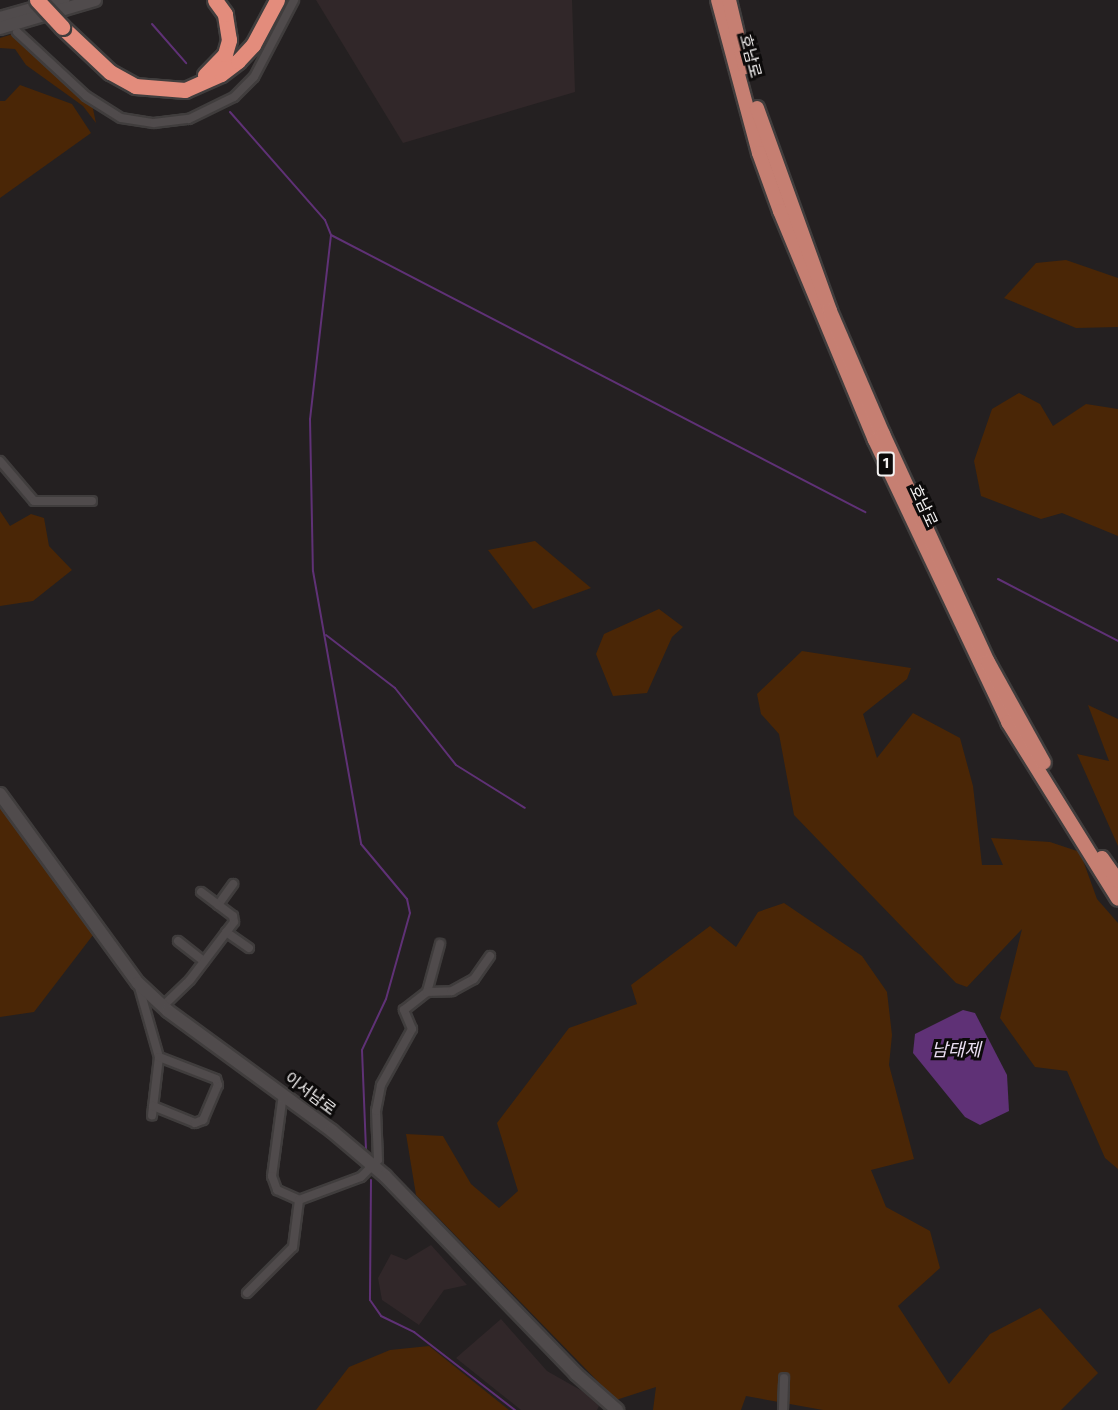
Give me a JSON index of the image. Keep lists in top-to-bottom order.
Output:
{
  "streets": {
    "highway": ["호남로", "1"],
    "main road": ["이서남로"]
  },
  "water": ["남태제"]
}
